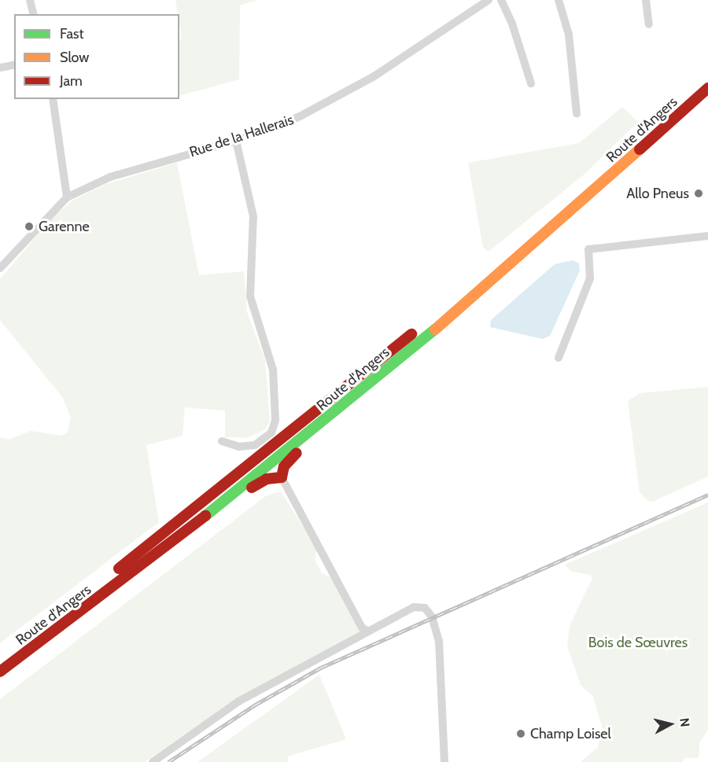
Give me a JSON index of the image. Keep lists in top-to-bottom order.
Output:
{
  "streets": {
    "highway": ["Route d'Angers"],
    "street": ["Rue de la Hallerais"]
  },
  "parks": ["Bois de Sœuvres"],
  "places": ["Allo Pneus", "Garenne", "Champ Loisel"],
  "legend": ["Fast", "Slow", "Jam"],
  "north": "right"
}
